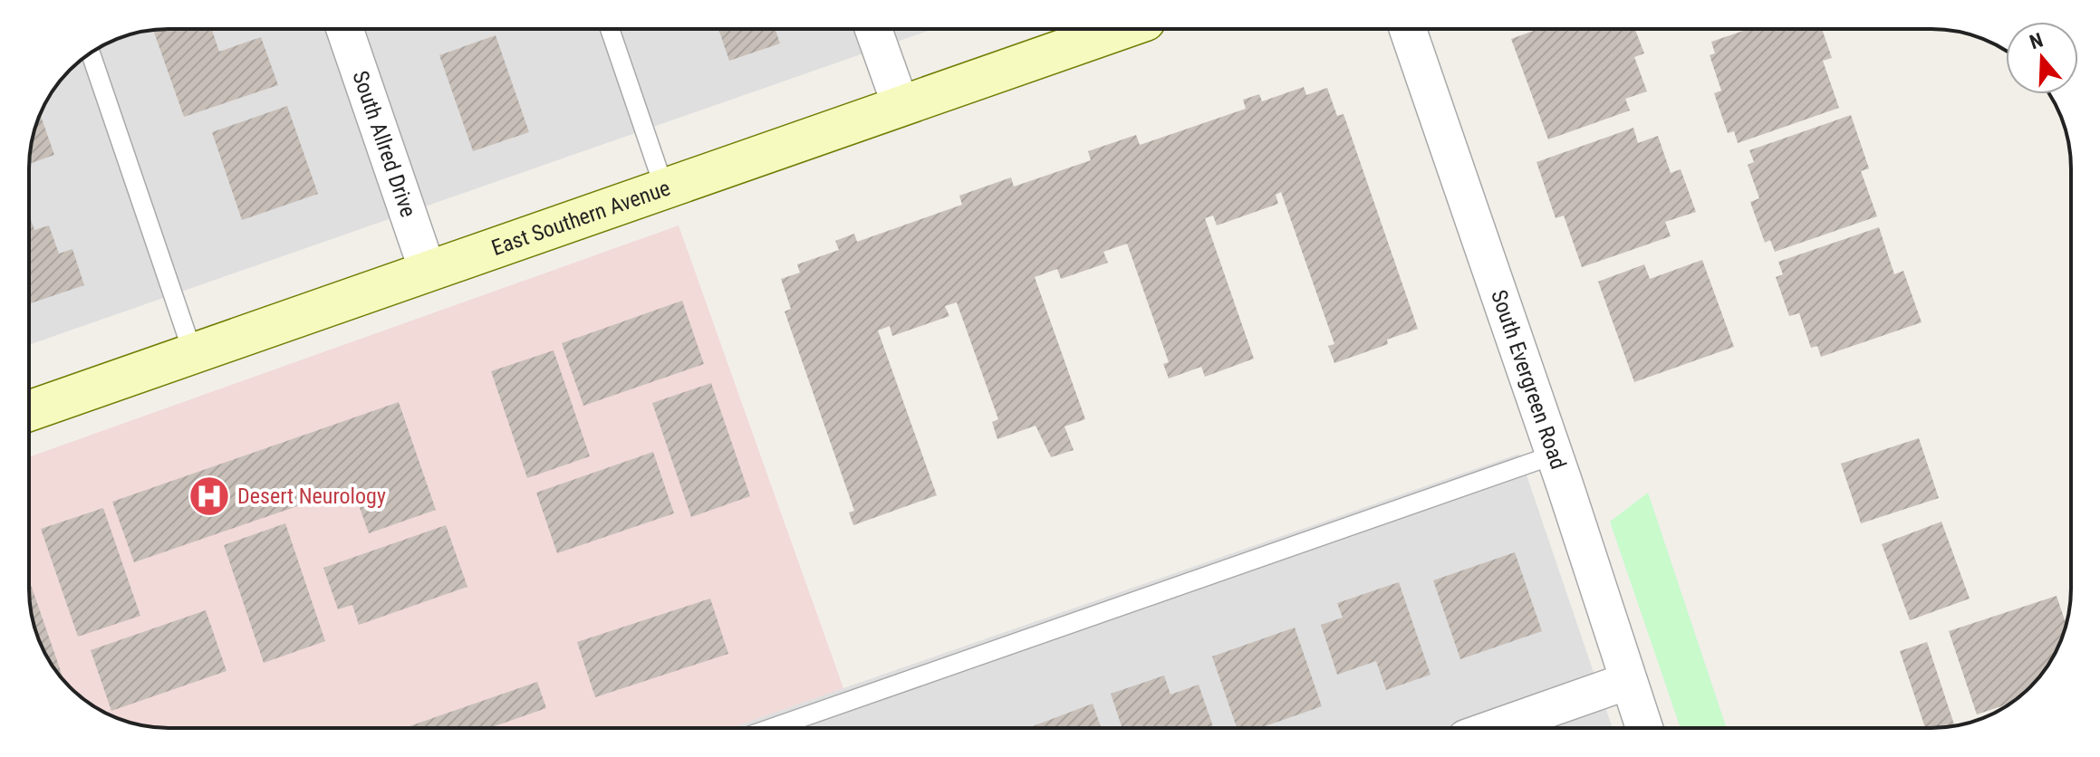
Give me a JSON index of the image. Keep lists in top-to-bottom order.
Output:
{
  "streets": {
    "main road": ["East Southern Avenue"],
    "street": ["South Allred Drive", "South Evergreen Road"]
  },
  "crossings": [
    ["South Allred Drive", "East Southern Avenue"]
  ],
  "places": {
    "hospital": ["Desert Neurology"]
  },
  "north": "top"
}
